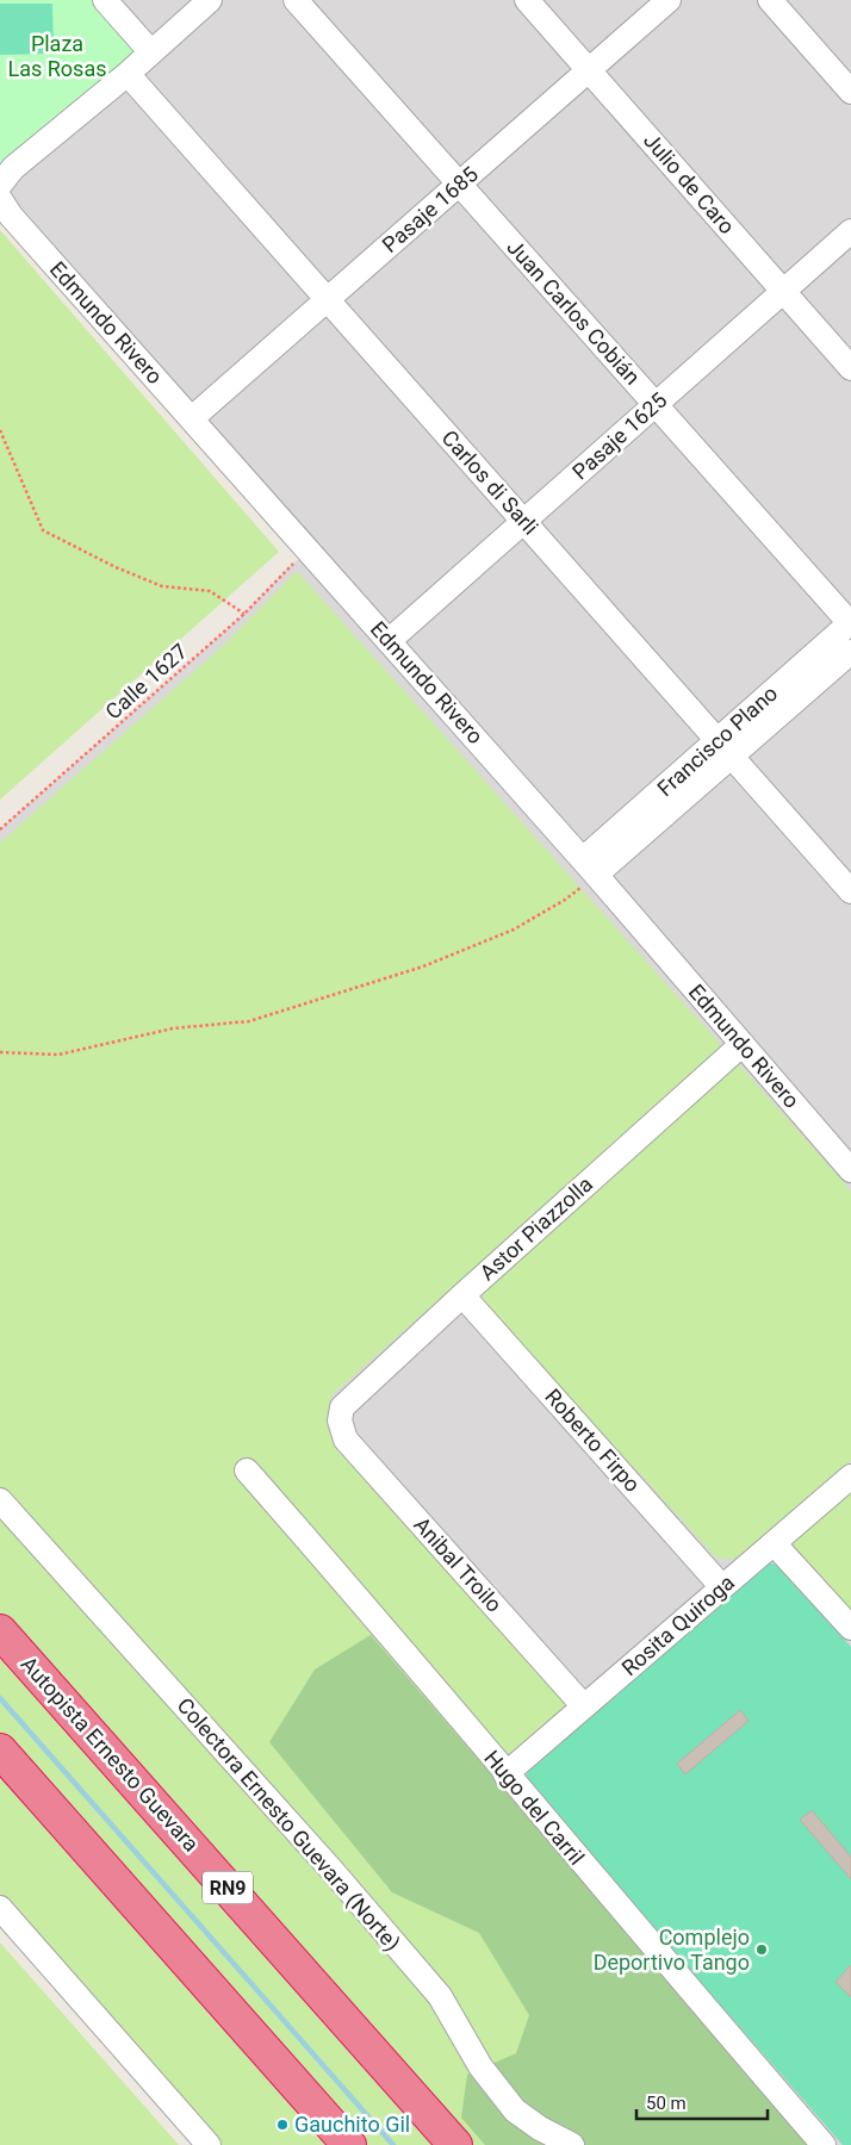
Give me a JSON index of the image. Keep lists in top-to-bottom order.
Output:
{
  "streets": {
    "highway": ["Autopista Ernesto Guevara", "RN9"],
    "street": [
      "Julio de Caro",
      "Pasaje 1685",
      "Juan Carlos Cobián",
      "Edmundo Rivero",
      "Pasaje 1625",
      "Carlos di Sarli",
      "Francisco Plano",
      "Astor Piazzolla",
      "Roberto Firpo",
      "Anibal Troilo",
      "Rosita Quiroga",
      "Hugo del Carril",
      "Colectora Ernesto Guevara (Norte)"
    ],
    "path": ["Calle 1627"]
  },
  "crossings": [
    ["Julio de Caro", "Pasaje 1685"],
    ["Julio de Caro", "Pasaje 1625"],
    ["Pasaje 1685", "Juan Carlos Cobián"],
    ["Pasaje 1685", "Edmundo Rivero"],
    ["Pasaje 1685", "Carlos di Sarli"],
    ["Juan Carlos Cobián", "Pasaje 1625"],
    ["Juan Carlos Cobián", "Francisco Plano"],
    ["Edmundo Rivero", "Pasaje 1625"],
    ["Edmundo Rivero", "Calle 1627"],
    ["Edmundo Rivero", "Francisco Plano"],
    ["Edmundo Rivero", "Astor Piazzolla"],
    ["Pasaje 1625", "Carlos di Sarli"],
    ["Carlos di Sarli", "Francisco Plano"],
    ["Astor Piazzolla", "Roberto Firpo"],
    ["Astor Piazzolla", "Anibal Troilo"],
    ["Roberto Firpo", "Rosita Quiroga"],
    ["Anibal Troilo", "Rosita Quiroga"],
    ["Rosita Quiroga", "Hugo del Carril"]
  ],
  "parks": ["Plaza Las Rosas"],
  "places": ["Complejo Deportivo Tango", "Gauchito Gil"],
  "scale_bar": "50 m"
}
